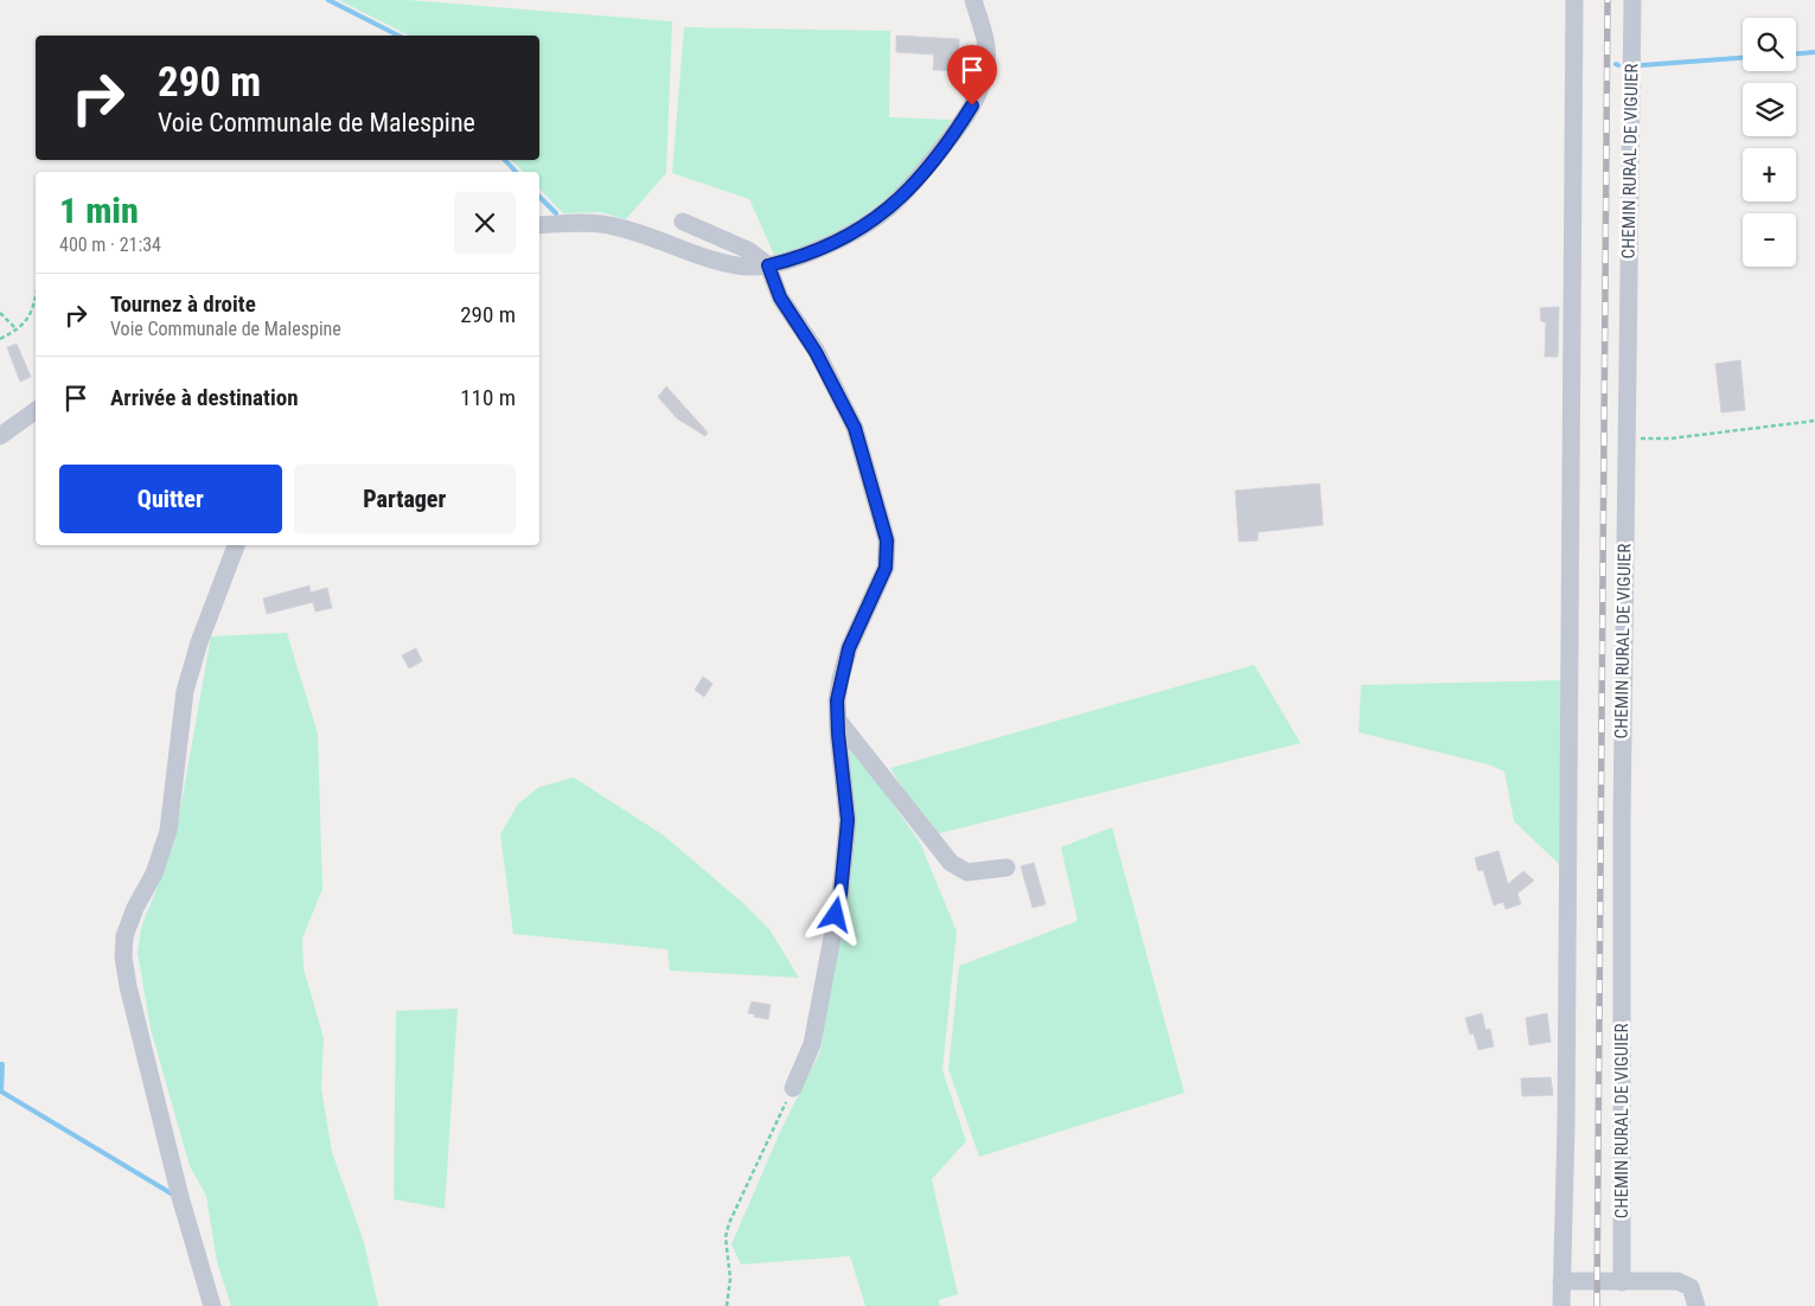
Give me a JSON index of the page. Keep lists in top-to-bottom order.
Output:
{
  "streets": {
    "street": ["CHEMIN RURAL DE VIGUIER"]
  },
  "page": {
    "map_buttons": ["+", "−"],
    "turn": ["290 m", "Voie Communale de Malespine"],
    "heading": ["1 min", "400 m · 21:34"],
    "list": [
      {
        "name": "Tournez à droite",
        "note": "Voie Communale de Malespine",
        "value": "290 m"
      },
      {
        "name": "Arrivée à destination",
        "value": "110 m"
      }
    ],
    "buttons": ["Quitter", "Partager"]
  }
}
